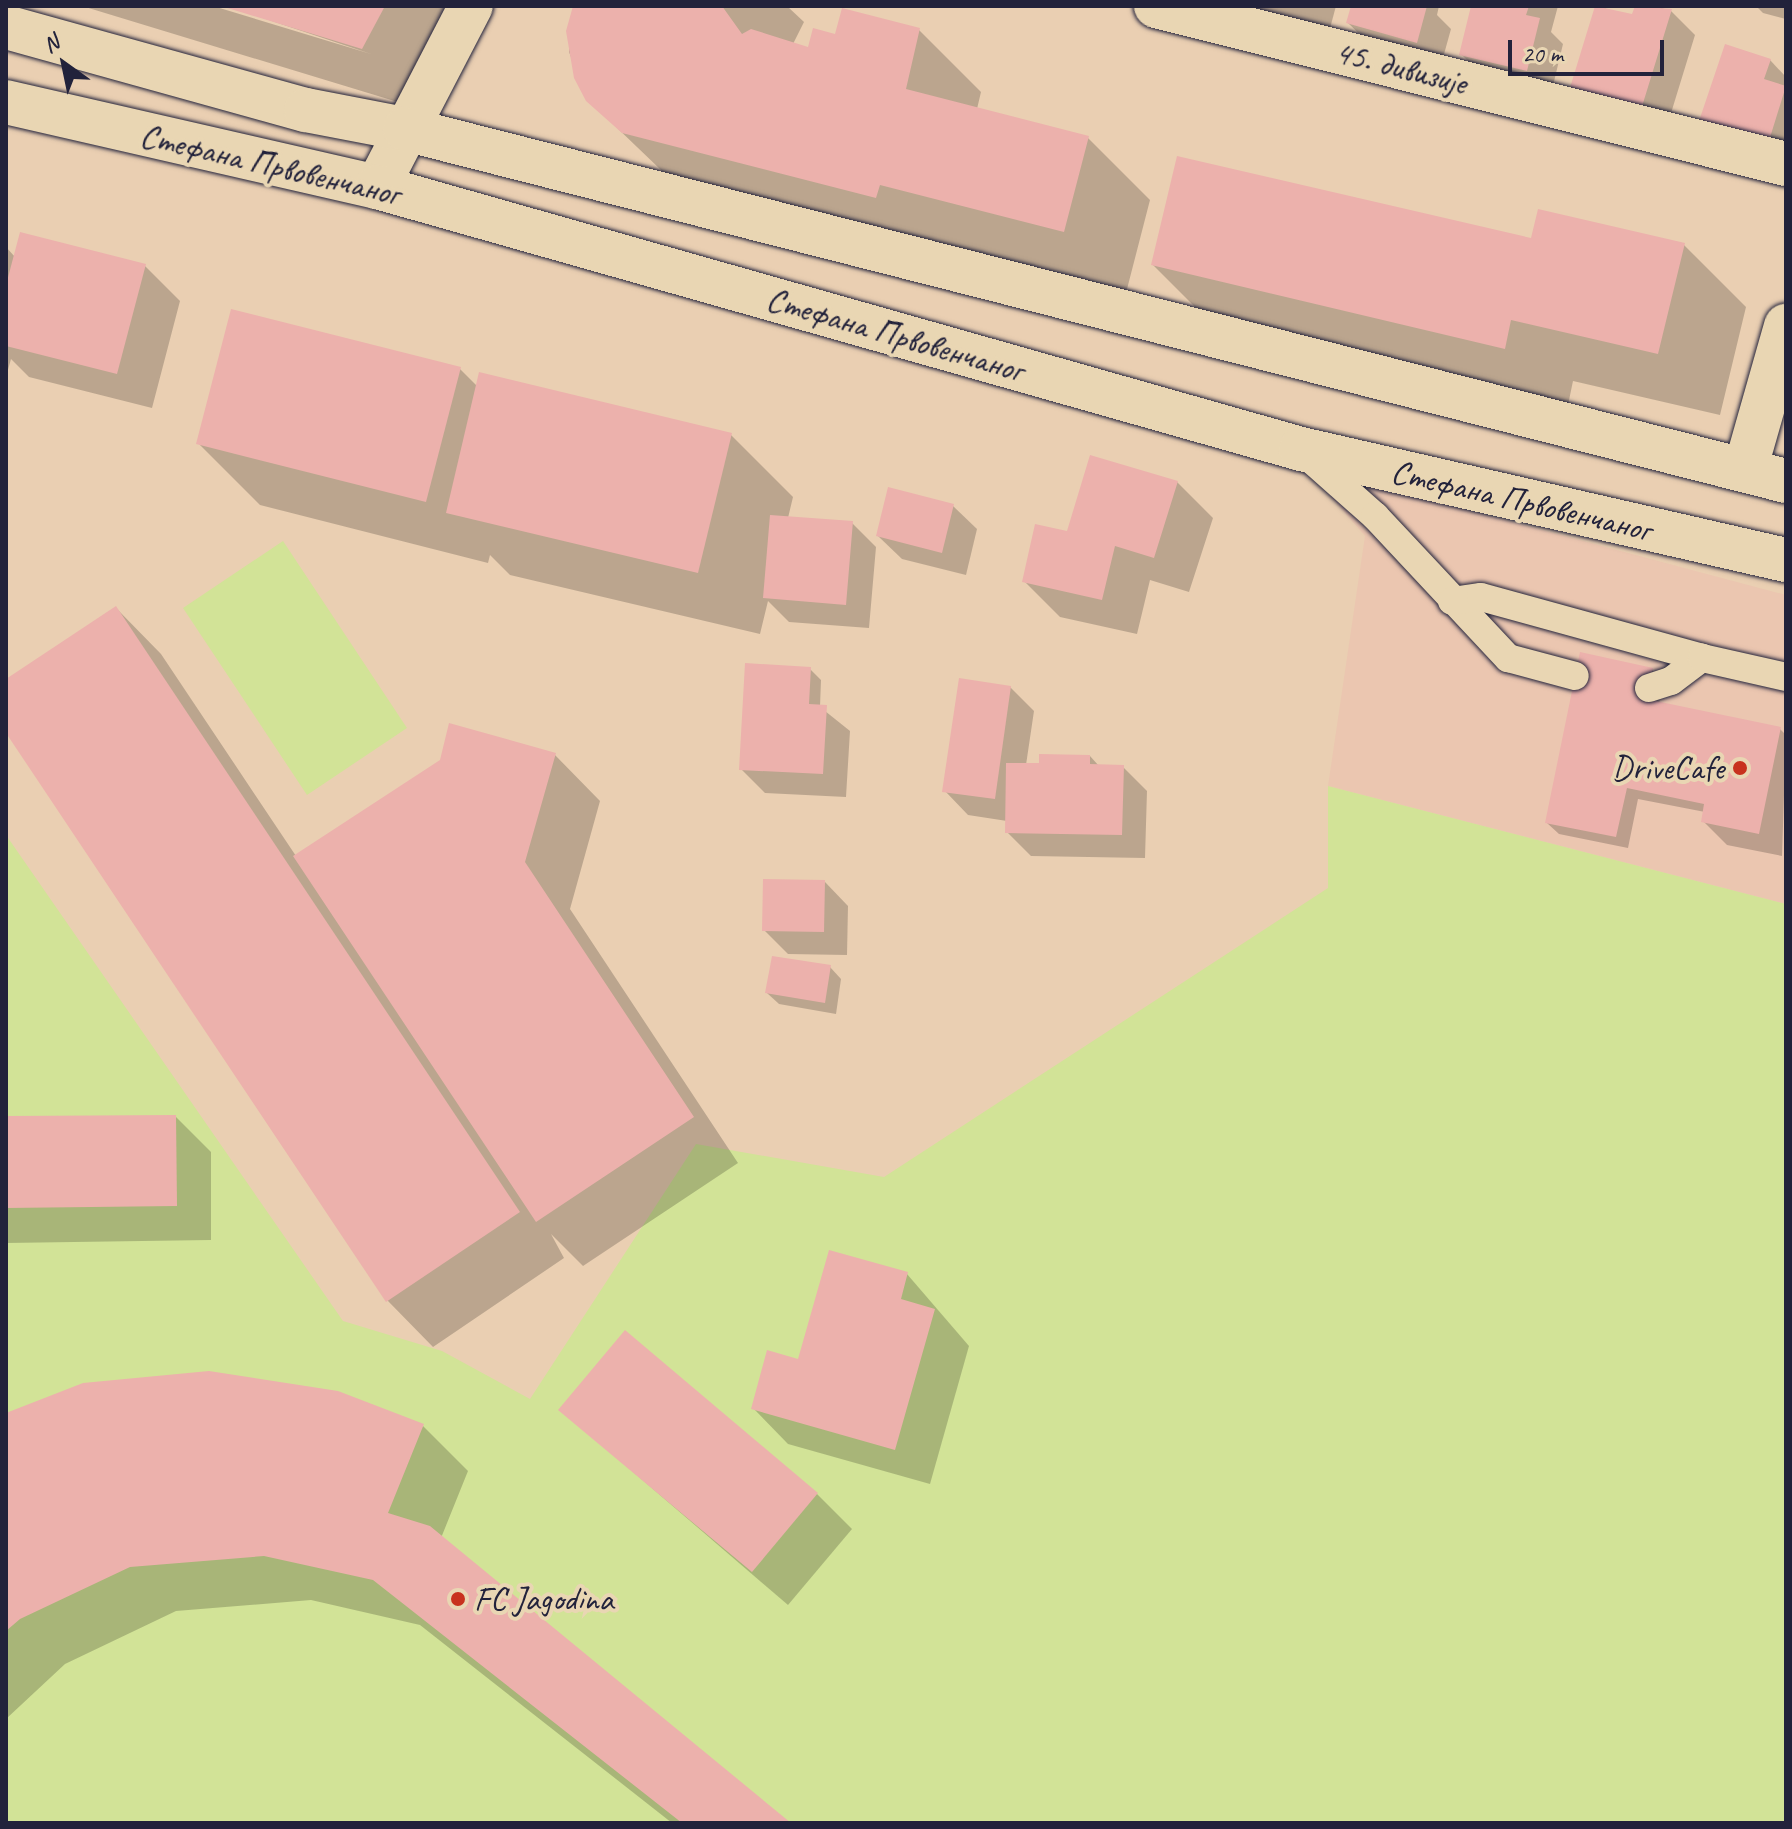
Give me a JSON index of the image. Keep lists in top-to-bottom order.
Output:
{
  "streets": {
    "street": ["45. дивизије", "Стефана Првовенчаног"]
  },
  "places": ["DriveCafe", "FC Jagodina"],
  "scale_bar": "20 m",
  "north": "top left"
}
